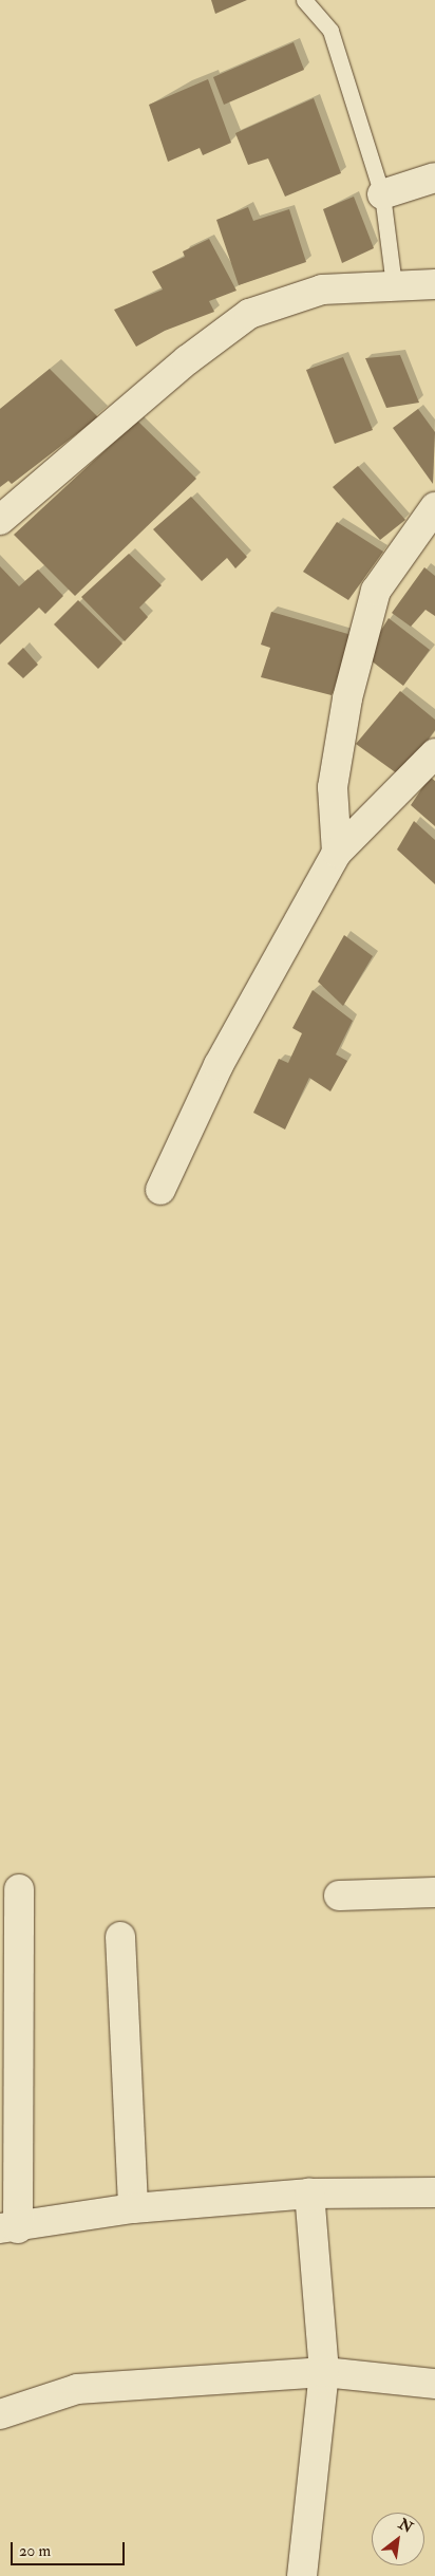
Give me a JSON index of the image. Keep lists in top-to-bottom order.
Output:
{
  "scale_bar": "20 m",
  "north": "top right"
}
